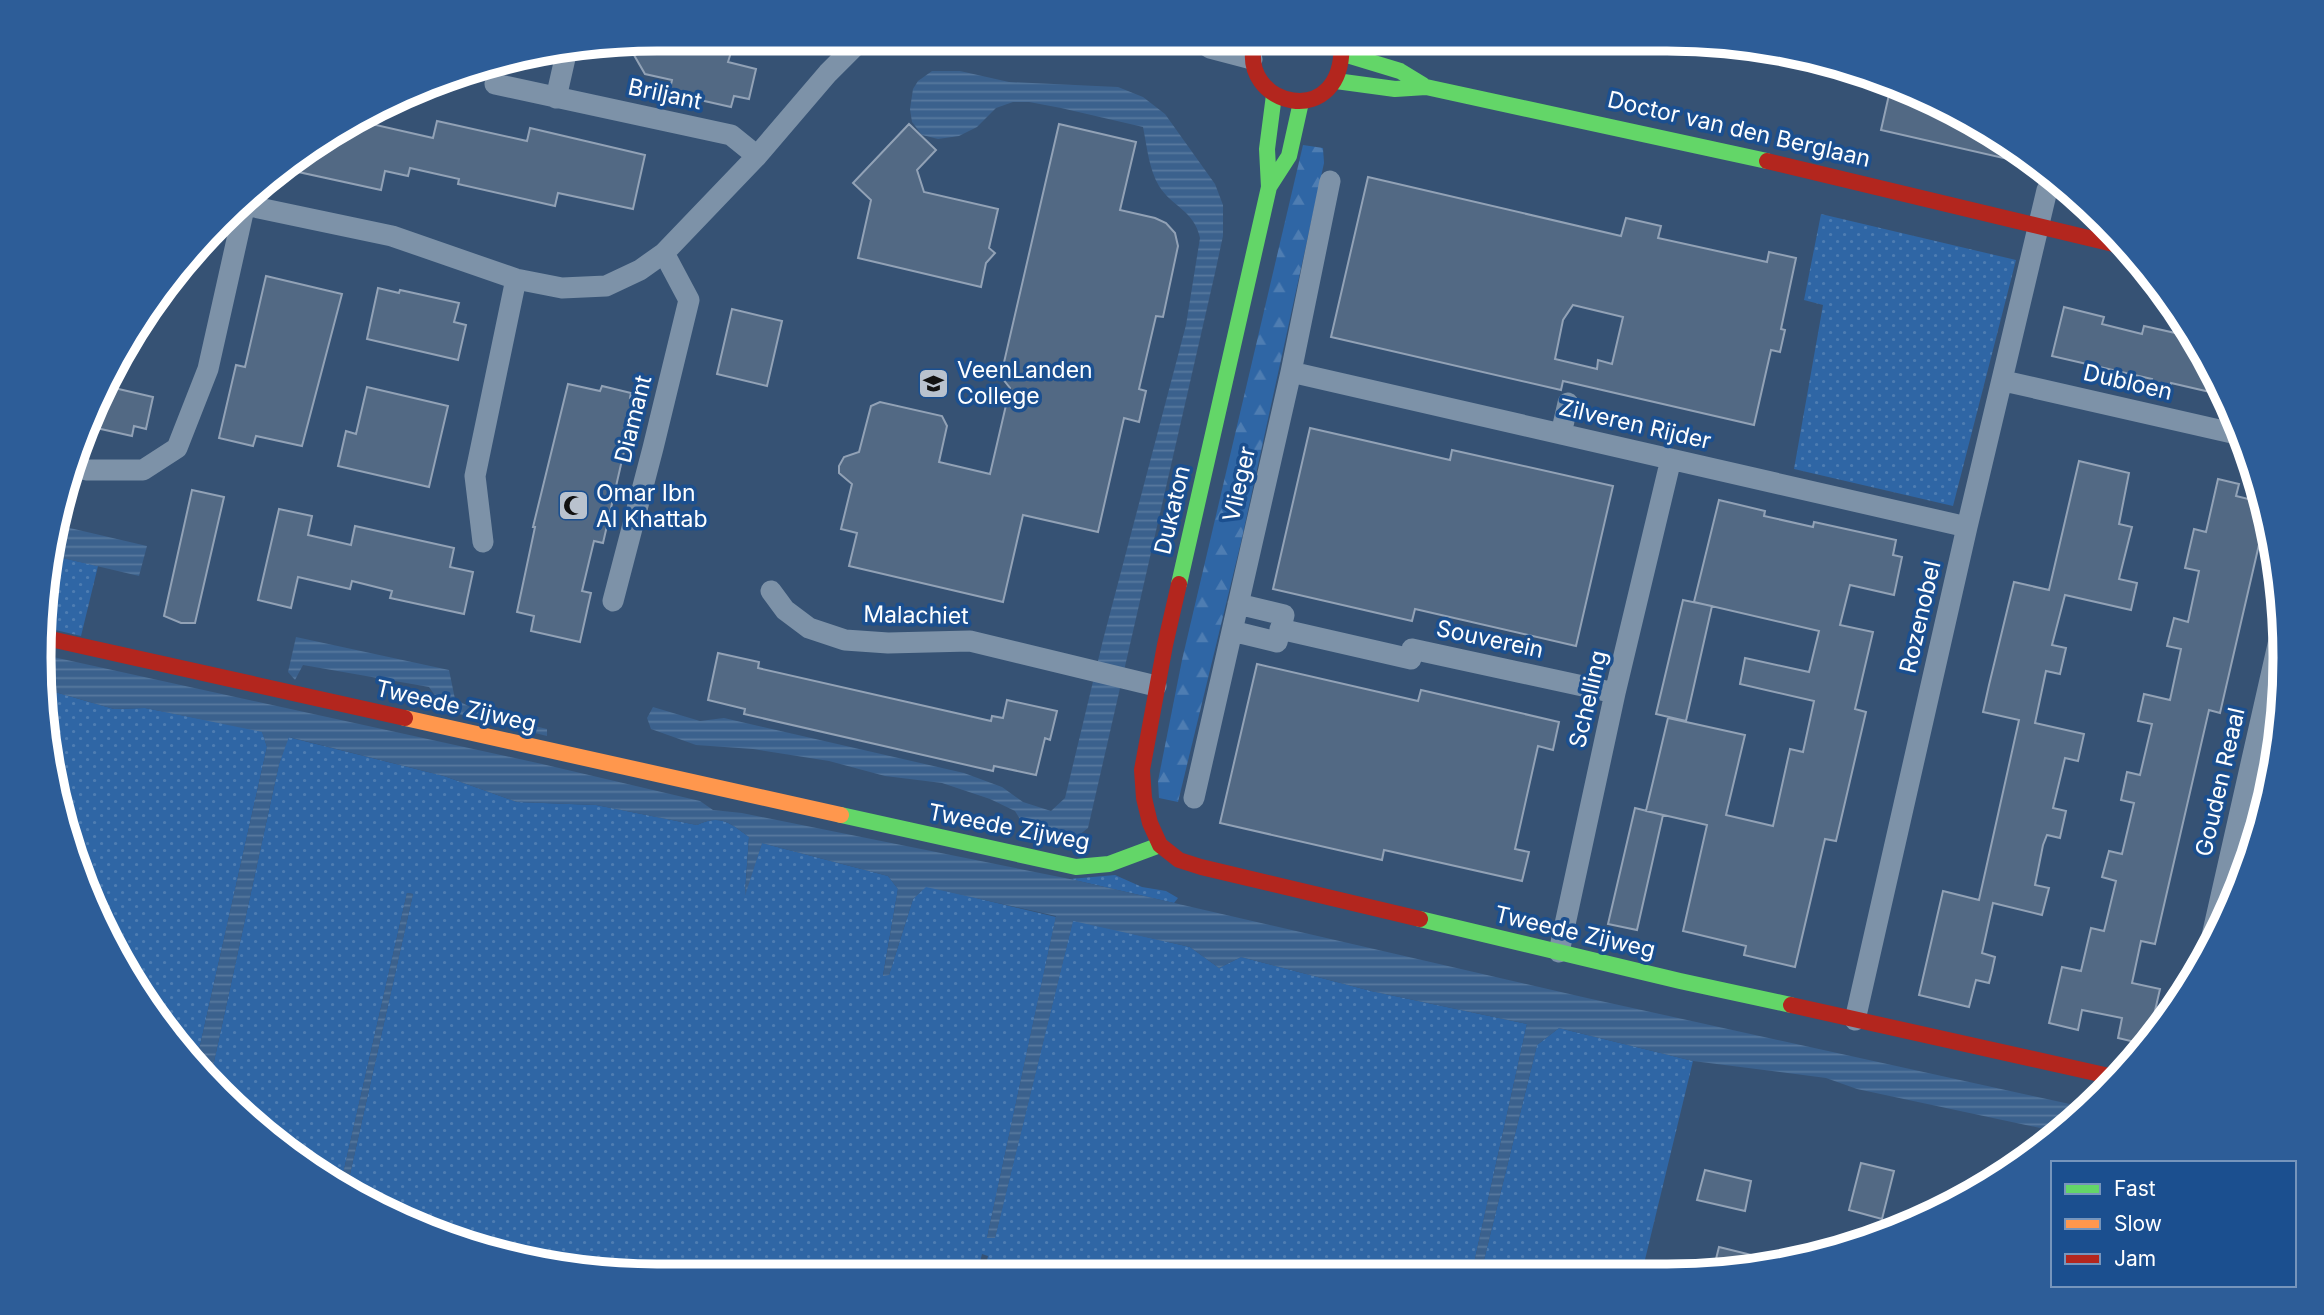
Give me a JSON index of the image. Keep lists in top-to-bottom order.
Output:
{
  "streets": {
    "street": [
      "Briljant",
      "Doctor van den Berglaan",
      "Dubloen",
      "Diamant",
      "Zilveren Rijder",
      "Vlieger",
      "Dukaton",
      "Malachiet",
      "Rozenobel",
      "Souverein",
      "Schelling",
      "Tweede Zijweg",
      "Gouden Reaal"
    ]
  },
  "crossings": [
    ["Doctor van den Berglaan", "Rozenobel"],
    ["Dubloen", "Rozenobel"],
    ["Zilveren Rijder", "Vlieger"],
    ["Zilveren Rijder", "Rozenobel"],
    ["Zilveren Rijder", "Schelling"],
    ["Dukaton", "Malachiet"],
    ["Dukaton", "Tweede Zijweg"],
    ["Rozenobel", "Tweede Zijweg"],
    ["Souverein", "Schelling"],
    ["Schelling", "Tweede Zijweg"]
  ],
  "places": {
    "school or university": ["VeenLanden College"],
    "mosque": ["Omar Ibn Al Khattab"]
  },
  "legend": ["Fast", "Slow", "Jam"]
}
